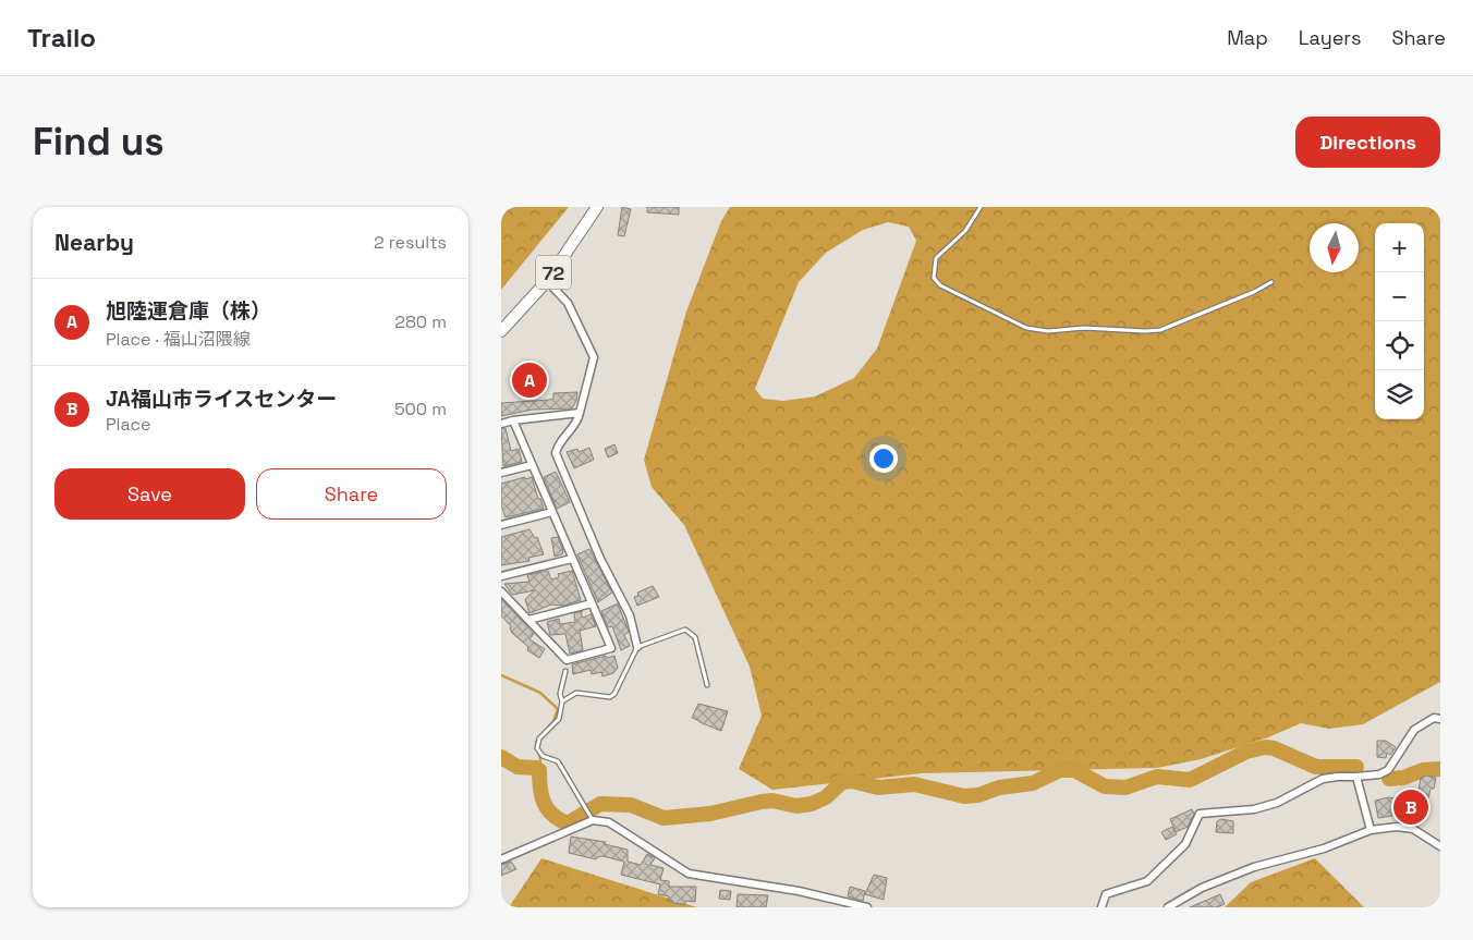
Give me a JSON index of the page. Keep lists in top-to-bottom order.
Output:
{
  "streets": {
    "main road": ["72"]
  },
  "north": "bottom",
  "page": {
    "header": "Trailo",
    "nav": ["Map", "Layers", "Share"],
    "buttons": [
      "Directions",
      ["Save", "Share"]
    ],
    "title": "Find us",
    "heading": ["Nearby", "2 results"],
    "map_buttons": ["+", "−"],
    "list": [
      {
        "mark": "A",
        "name": "旭陸運倉庫（株）",
        "note": "Place · 福山沼隈線",
        "value": "280 m"
      },
      {
        "mark": "B",
        "name": "JA福山市ライスセンター",
        "note": "Place",
        "value": "500 m"
      }
    ],
    "pins": ["A", "B"]
  }
}
